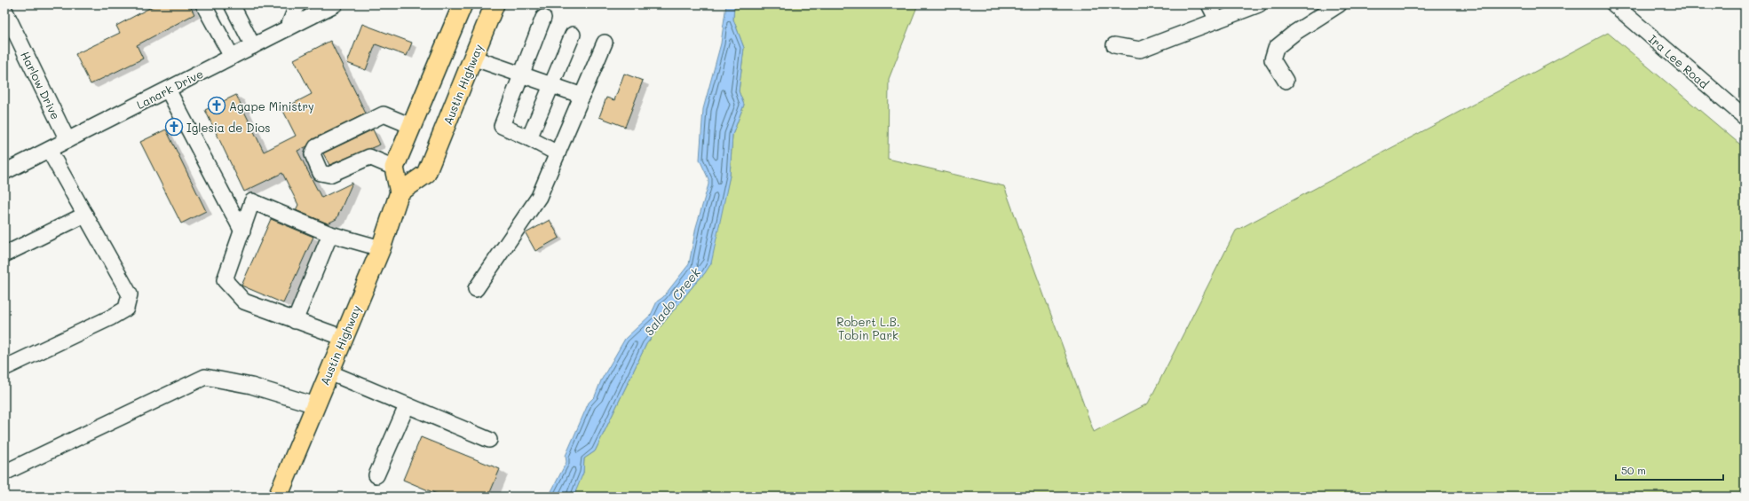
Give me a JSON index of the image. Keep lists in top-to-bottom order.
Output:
{
  "streets": {
    "main road": ["Austin Highway"],
    "street": ["Ira Lee Road", "Harlow Drive", "Lanark Drive"]
  },
  "crossings": [
    ["Harlow Drive", "Lanark Drive"]
  ],
  "water": ["Salado Creek"],
  "parks": ["Robert L.B. Tobin Park"],
  "places": {
    "church": ["Agape Ministry", "Iglesia de Dios"]
  },
  "scale_bar": "50 m"
}
